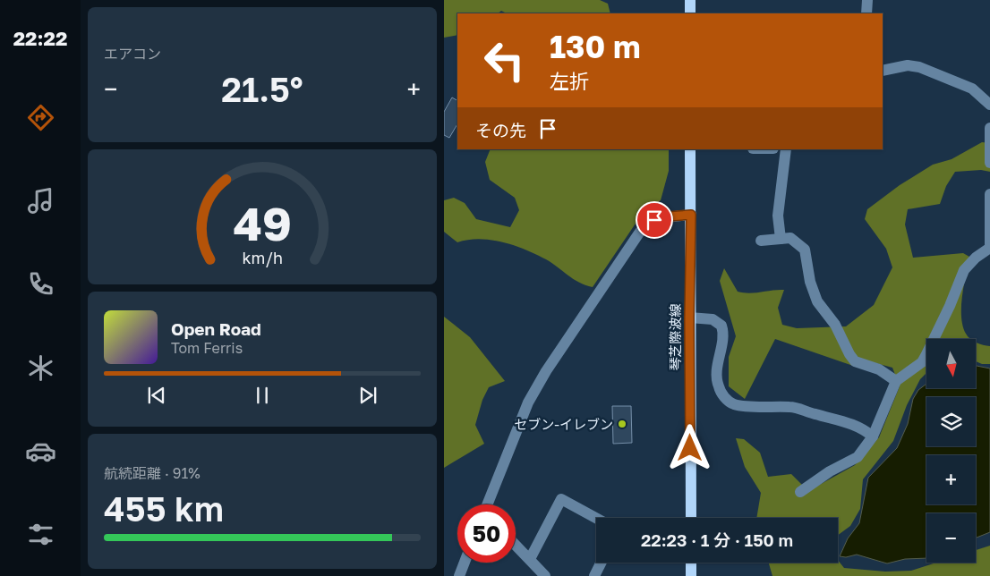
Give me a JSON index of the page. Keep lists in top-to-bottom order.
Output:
{
  "streets": {
    "main road": ["琴芝際波線"]
  },
  "places": ["セブン-イレブン"],
  "north": "bottom",
  "page": {
    "tabs": "22:22",
    "tile": [
      "エアコン",
      ["航続距離 · 91%", "455 km"]
    ],
    "turn": ["130 m", "左折"],
    "heat": ["−", "21.5°", "+"],
    "then": "その先",
    "song": ["Open Road", "Tom Ferris"],
    "map_buttons": ["+", "−"],
    "limit": "50",
    "trip": "22:23 · 1 分 · 150 m",
    "gauge": ["49", "km/h"]
  }
}
